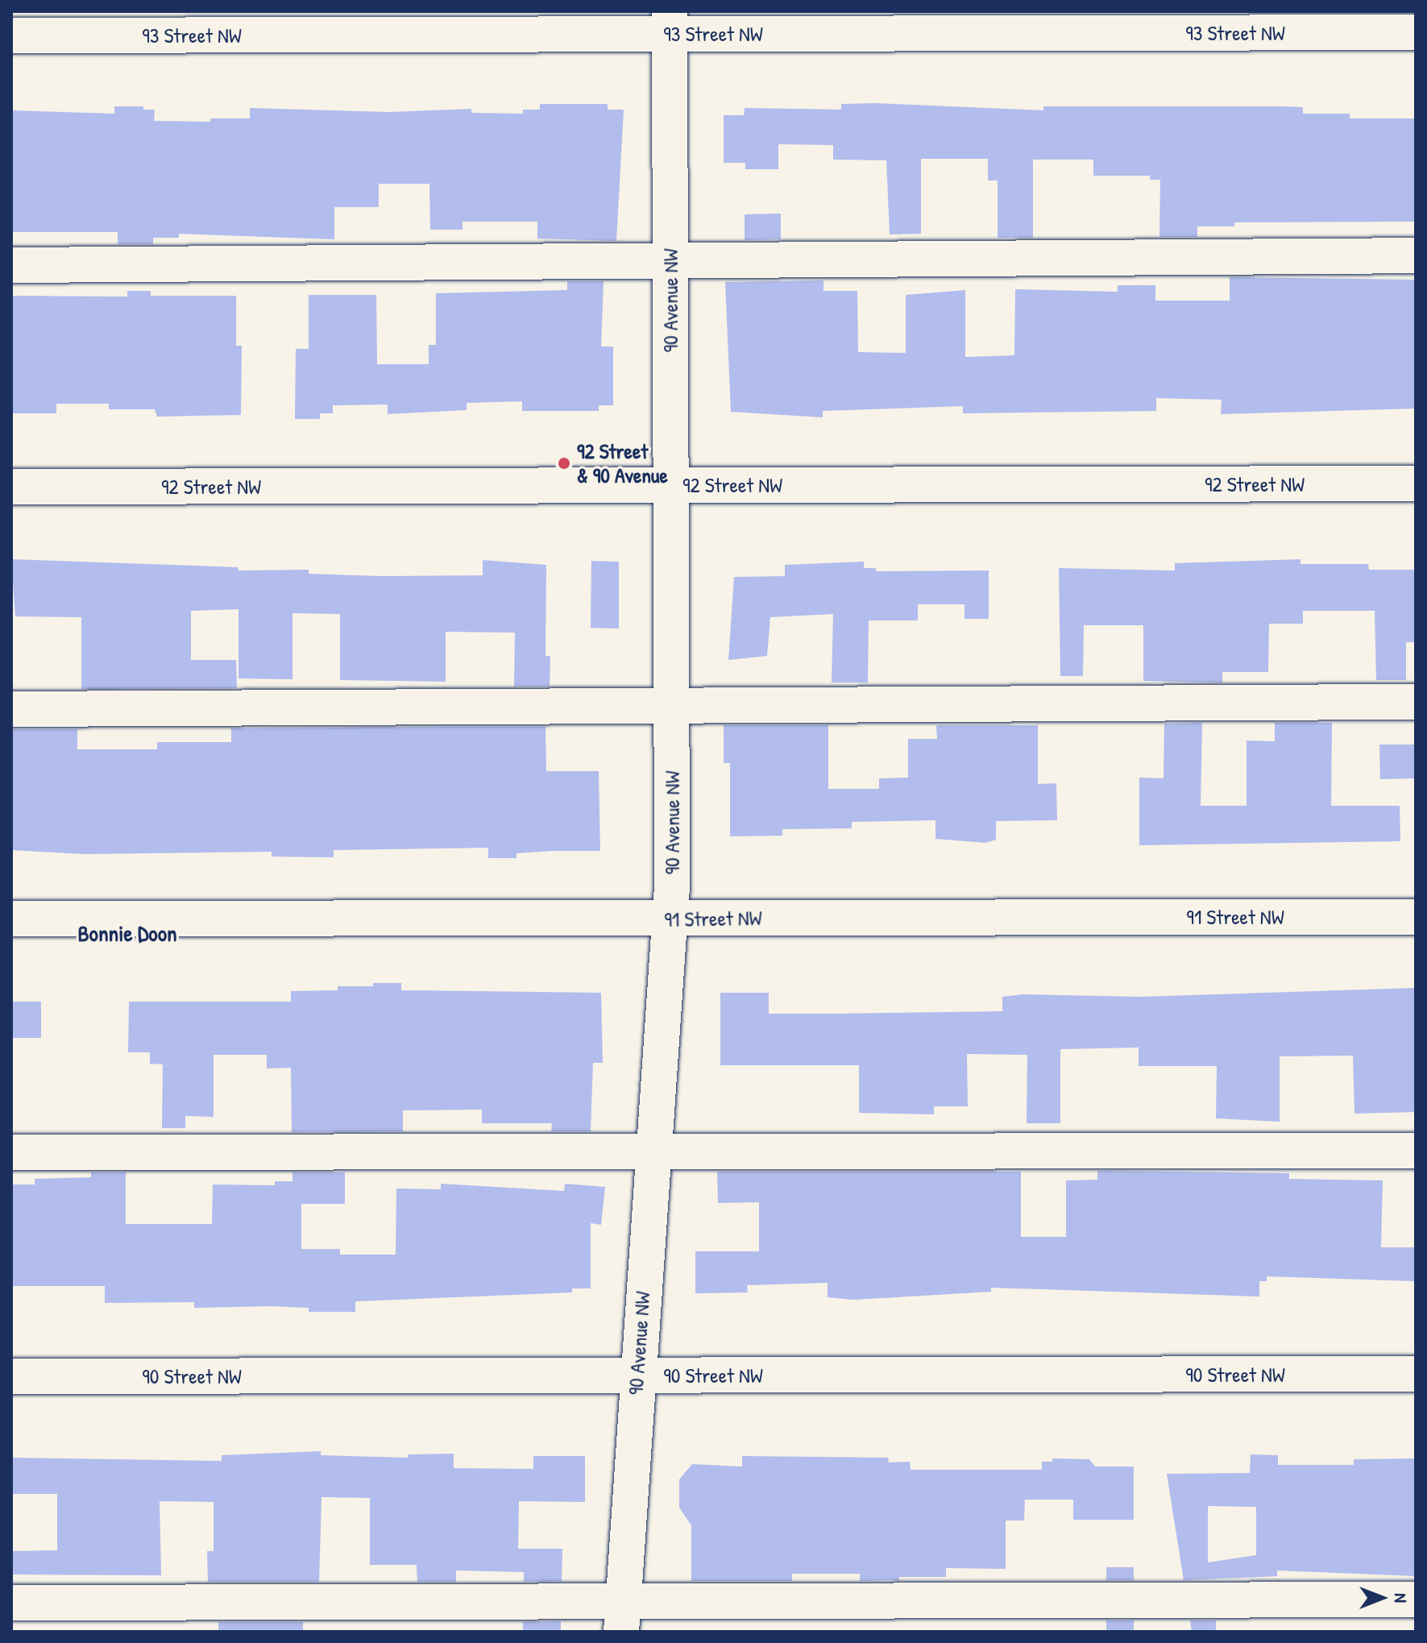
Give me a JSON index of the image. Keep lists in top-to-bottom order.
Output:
{
  "streets": {
    "street": [
      "93 Street NW",
      "90 Avenue NW",
      "92 Street NW",
      "91 Street NW",
      "90 Street NW"
    ]
  },
  "crossings": [
    ["93 Street NW", "90 Avenue NW"],
    ["90 Avenue NW", "92 Street NW"],
    ["90 Avenue NW", "91 Street NW"],
    ["90 Avenue NW", "90 Street NW"]
  ],
  "districts": ["Bonnie Doon"],
  "places": ["92 Street & 90 Avenue"],
  "north": "right"
}
